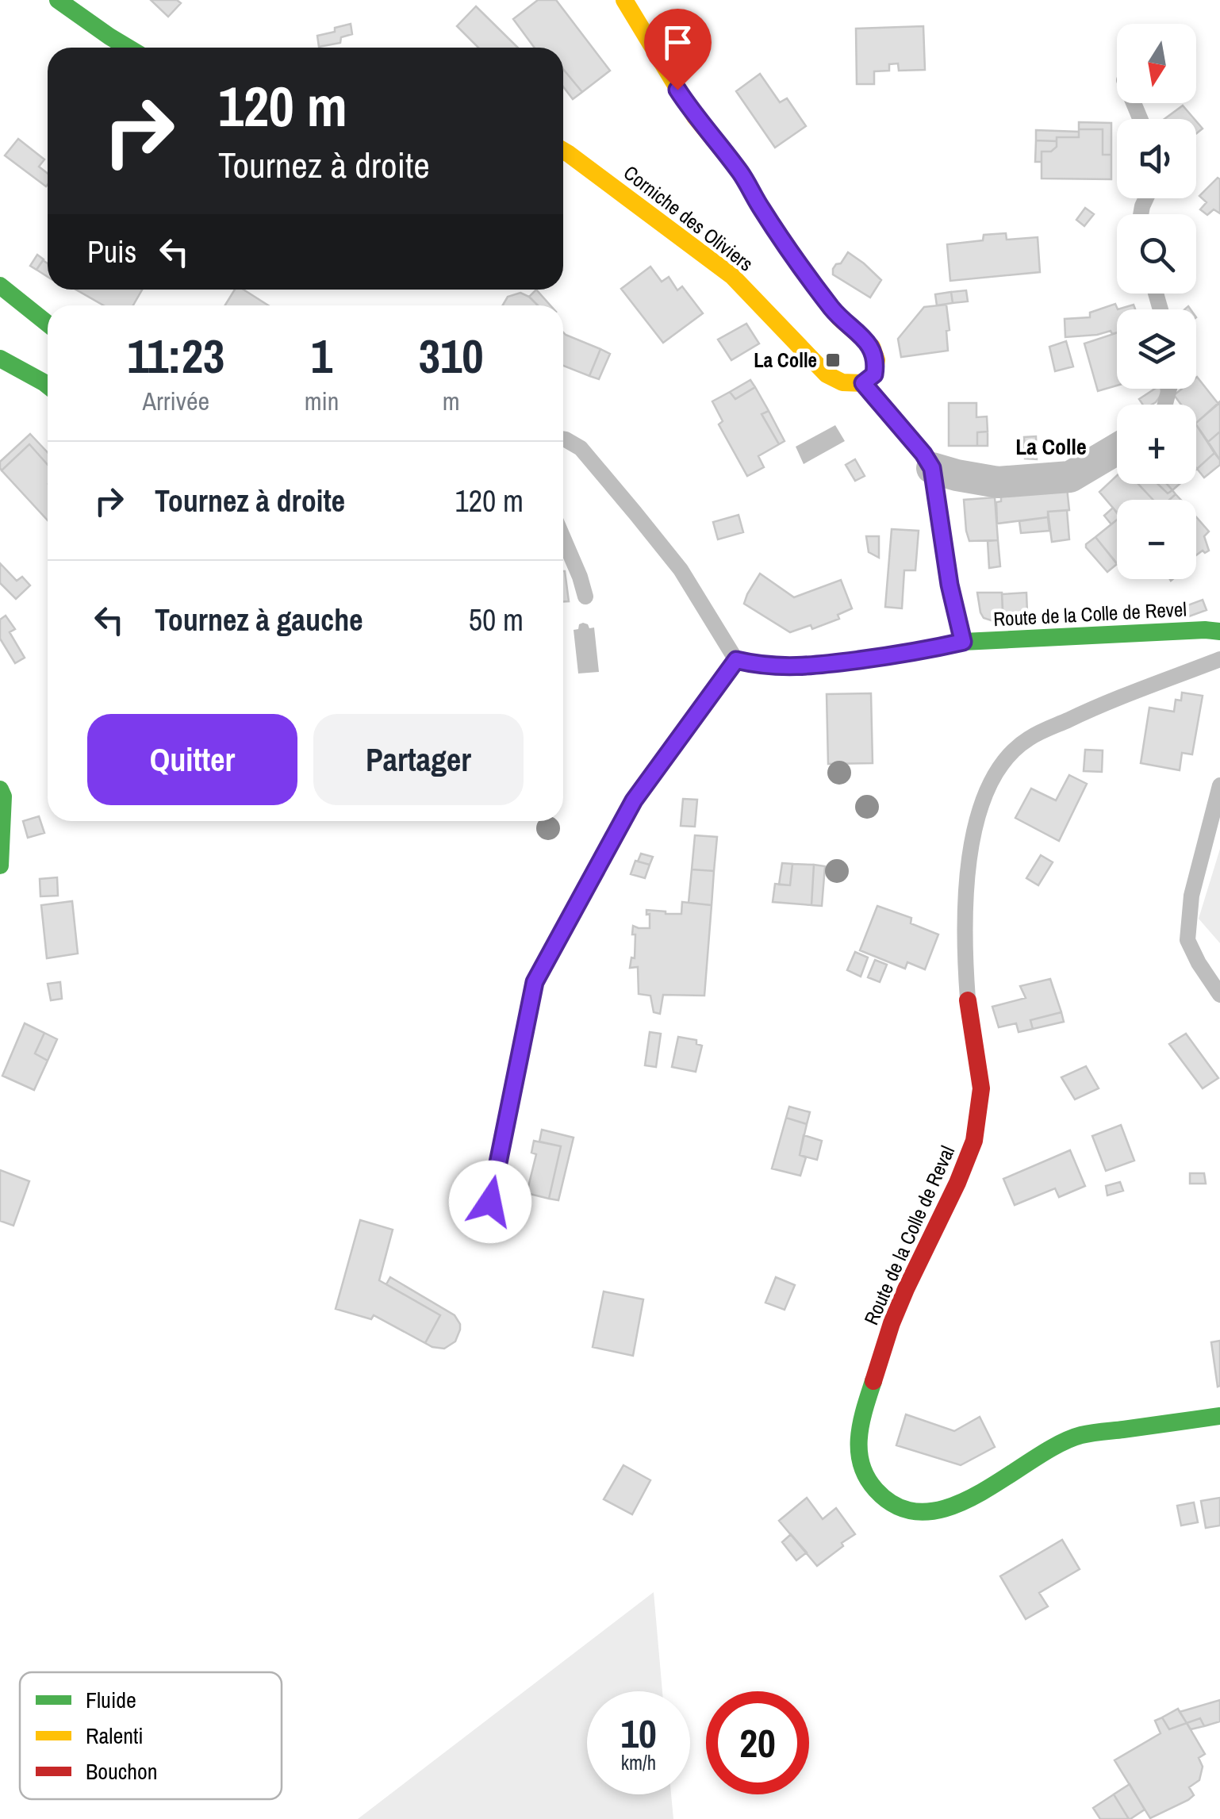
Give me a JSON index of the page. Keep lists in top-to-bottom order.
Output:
{
  "streets": {
    "street": ["Corniche des Oliviers", "Route de la Colle de Revel", "Route de la Colle de Reval"]
  },
  "districts": ["La Colle"],
  "places": {
    "transit": ["La Colle"]
  },
  "legend": ["Fluide", "Ralenti", "Bouchon"],
  "north": "bottom",
  "page": {
    "map_buttons": ["+", "−"],
    "turn": ["120 m", "Tournez à droite"],
    "then": "Puis",
    "eta": [
      "11:23",
      "Arrivée",
      "1",
      "min",
      "310",
      "m"
    ],
    "list": [
      {
        "name": "Tournez à droite",
        "value": "120 m"
      },
      {
        "name": "Tournez à gauche",
        "value": "50 m"
      }
    ],
    "buttons": ["Quitter", "Partager"],
    "speed": "10 km/h",
    "limit": "20"
  }
}
